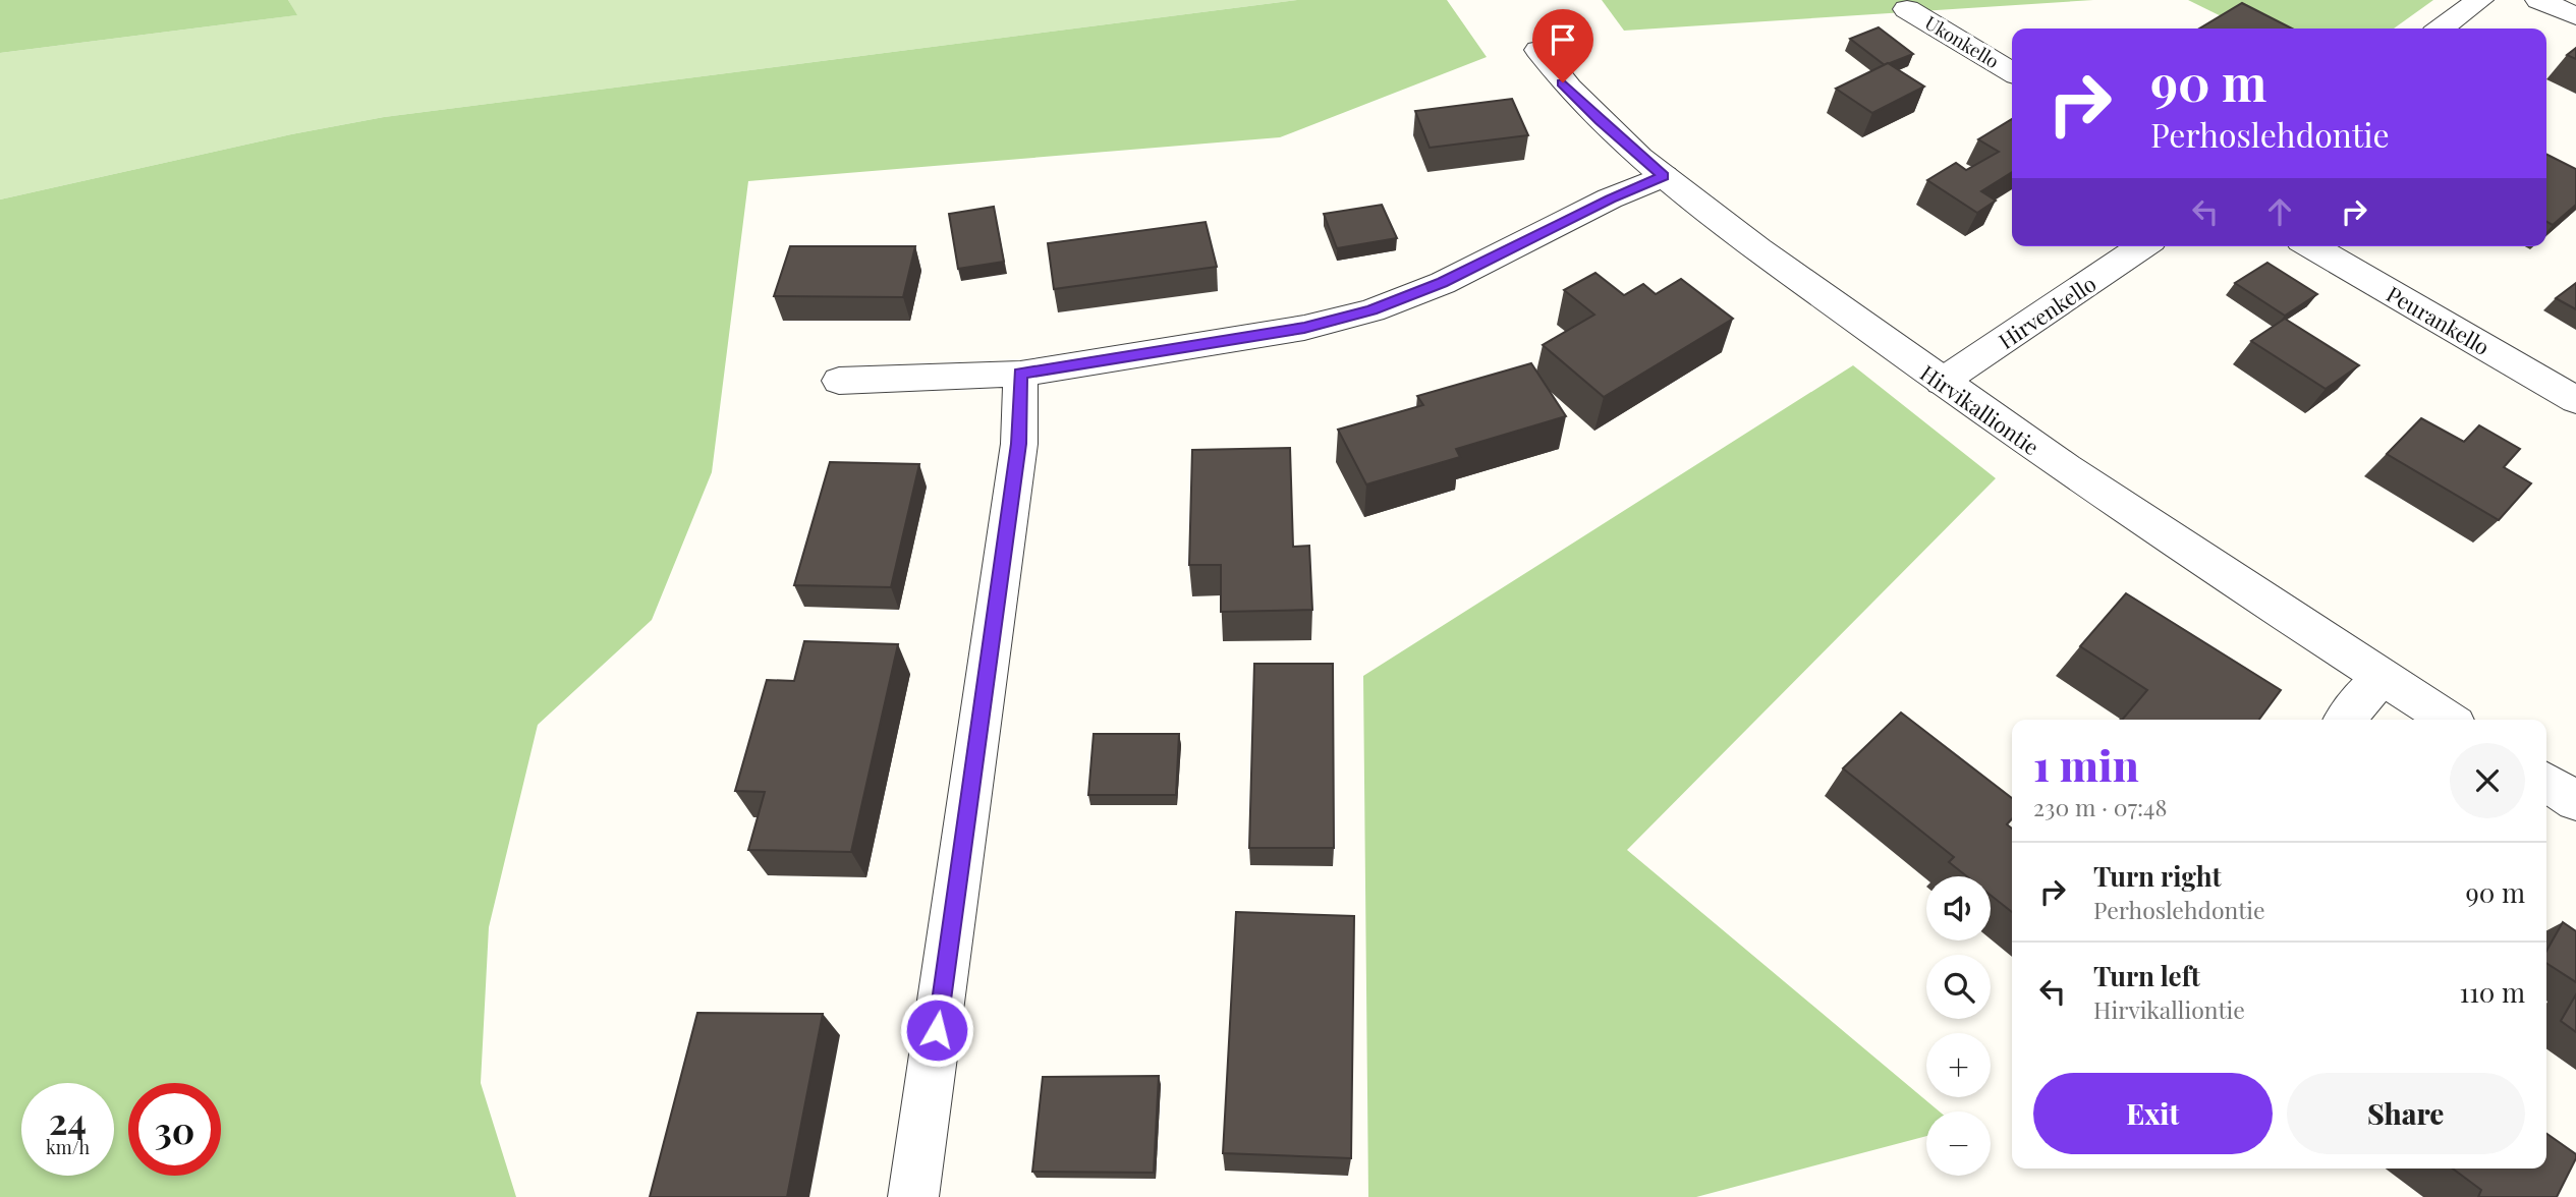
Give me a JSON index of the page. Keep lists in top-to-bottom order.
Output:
{
  "streets": {
    "street": [
      "Ukonkello",
      "Hirvenkello",
      "Peurankello",
      "Hirvikalliontie"
    ]
  },
  "crossings": [
    ["Hirvenkello", "Hirvikalliontie"]
  ],
  "page": {
    "turn": ["90 m", "Perhoslehdontie"],
    "heading": ["1 min", "230 m · 07:48"],
    "list": [
      {
        "name": "Turn right",
        "note": "Perhoslehdontie",
        "value": "90 m"
      },
      {
        "name": "Turn left",
        "note": "Hirvikalliontie",
        "value": "110 m"
      }
    ],
    "map_buttons": ["+", "−"],
    "buttons": ["Exit", "Share"],
    "speed": "24 km/h",
    "limit": "30"
  }
}
